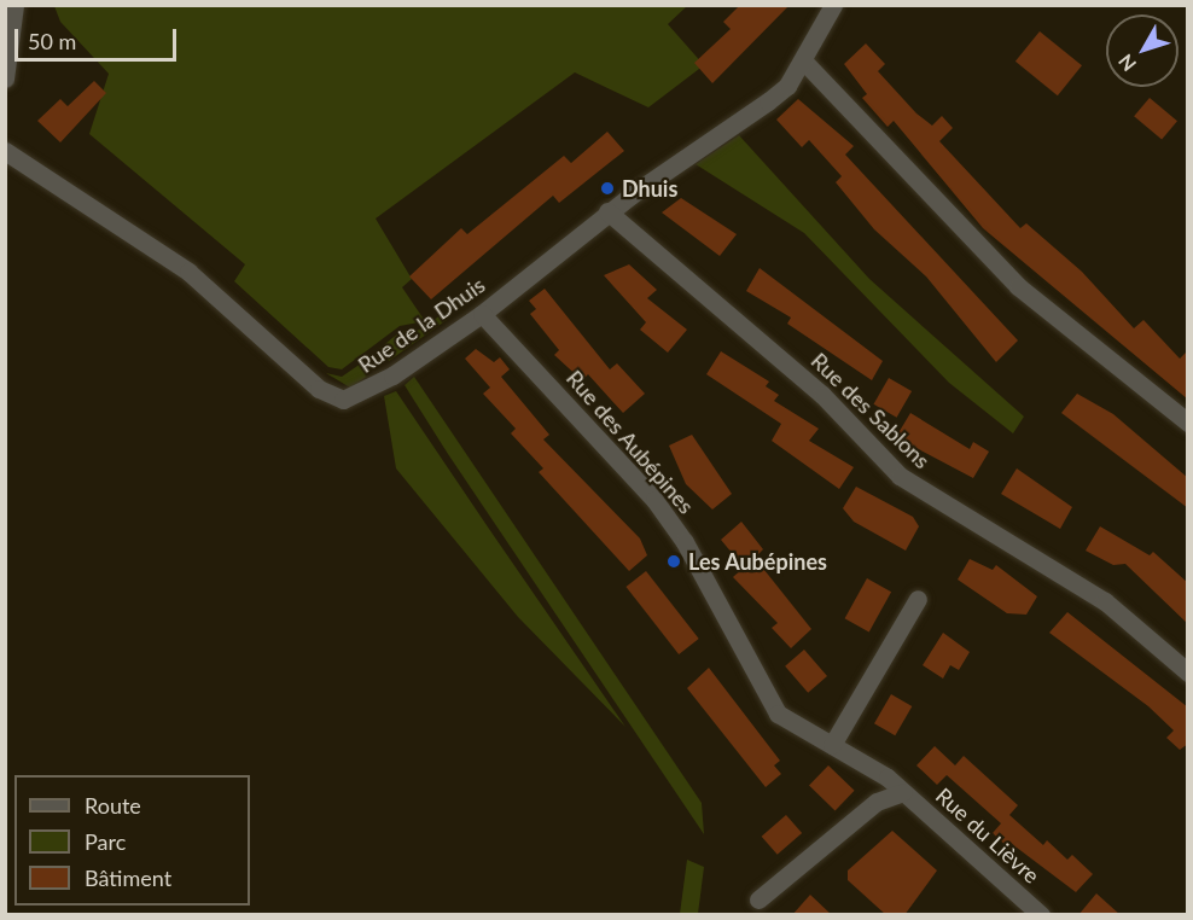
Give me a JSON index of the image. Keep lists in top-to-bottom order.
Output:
{
  "streets": {
    "street": [
      "Rue de la Dhuis",
      "Rue des Sablons",
      "Rue des Aubépines",
      "Rue du Lièvre"
    ]
  },
  "crossings": [
    ["Rue de la Dhuis", "Rue des Sablons"],
    ["Rue de la Dhuis", "Rue des Aubépines"],
    ["Rue des Aubépines", "Rue du Lièvre"]
  ],
  "places": ["Dhuis", "Les Aubépines"],
  "legend": ["Route", "Parc", "Bâtiment"],
  "scale_bar": "50 m",
  "north": "bottom left"
}
